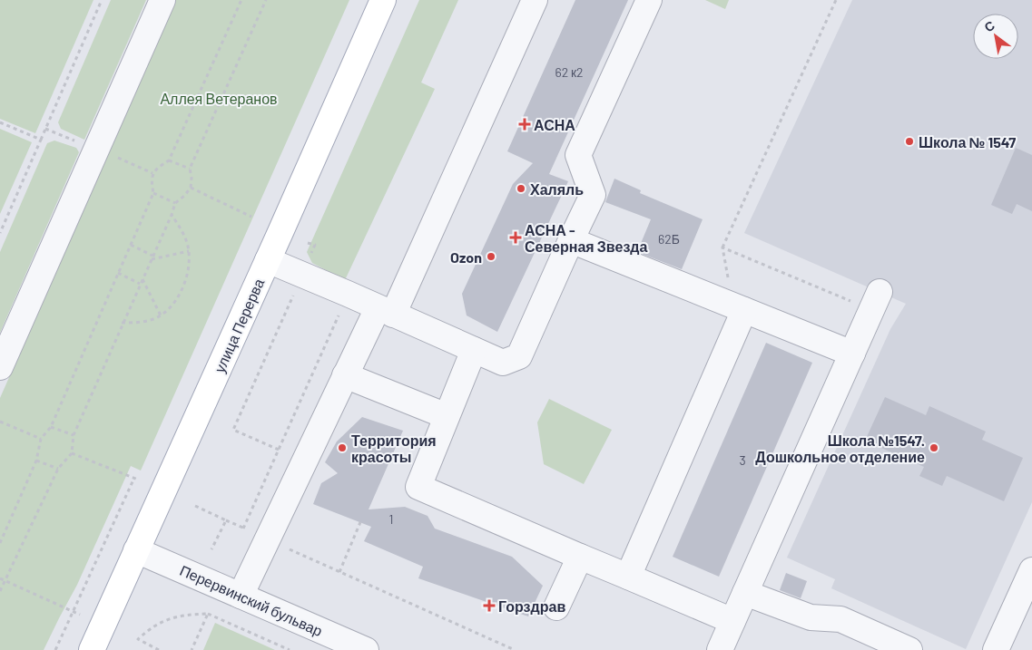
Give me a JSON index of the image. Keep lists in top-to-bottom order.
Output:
{
  "streets": {
    "main road": ["улица Перерва"],
    "street": ["Перервинский бульвар"]
  },
  "crossings": [
    ["улица Перерва", "Перервинский бульвар"]
  ],
  "parks": ["Аллея Ветеранов"],
  "places": {
    "health": ["АСНА", "АСНА - Северная Звезда", "Горздрав"],
    "other": [
      "Школа № 1547",
      "Халяль",
      "Ozon",
      "Территория красоты",
      "Школа №1547. Дошкольное отделение"
    ]
  },
  "house_numbers": [
    "62 к2",
    "62Б",
    "3",
    "1"
  ],
  "north": "top left"
}
